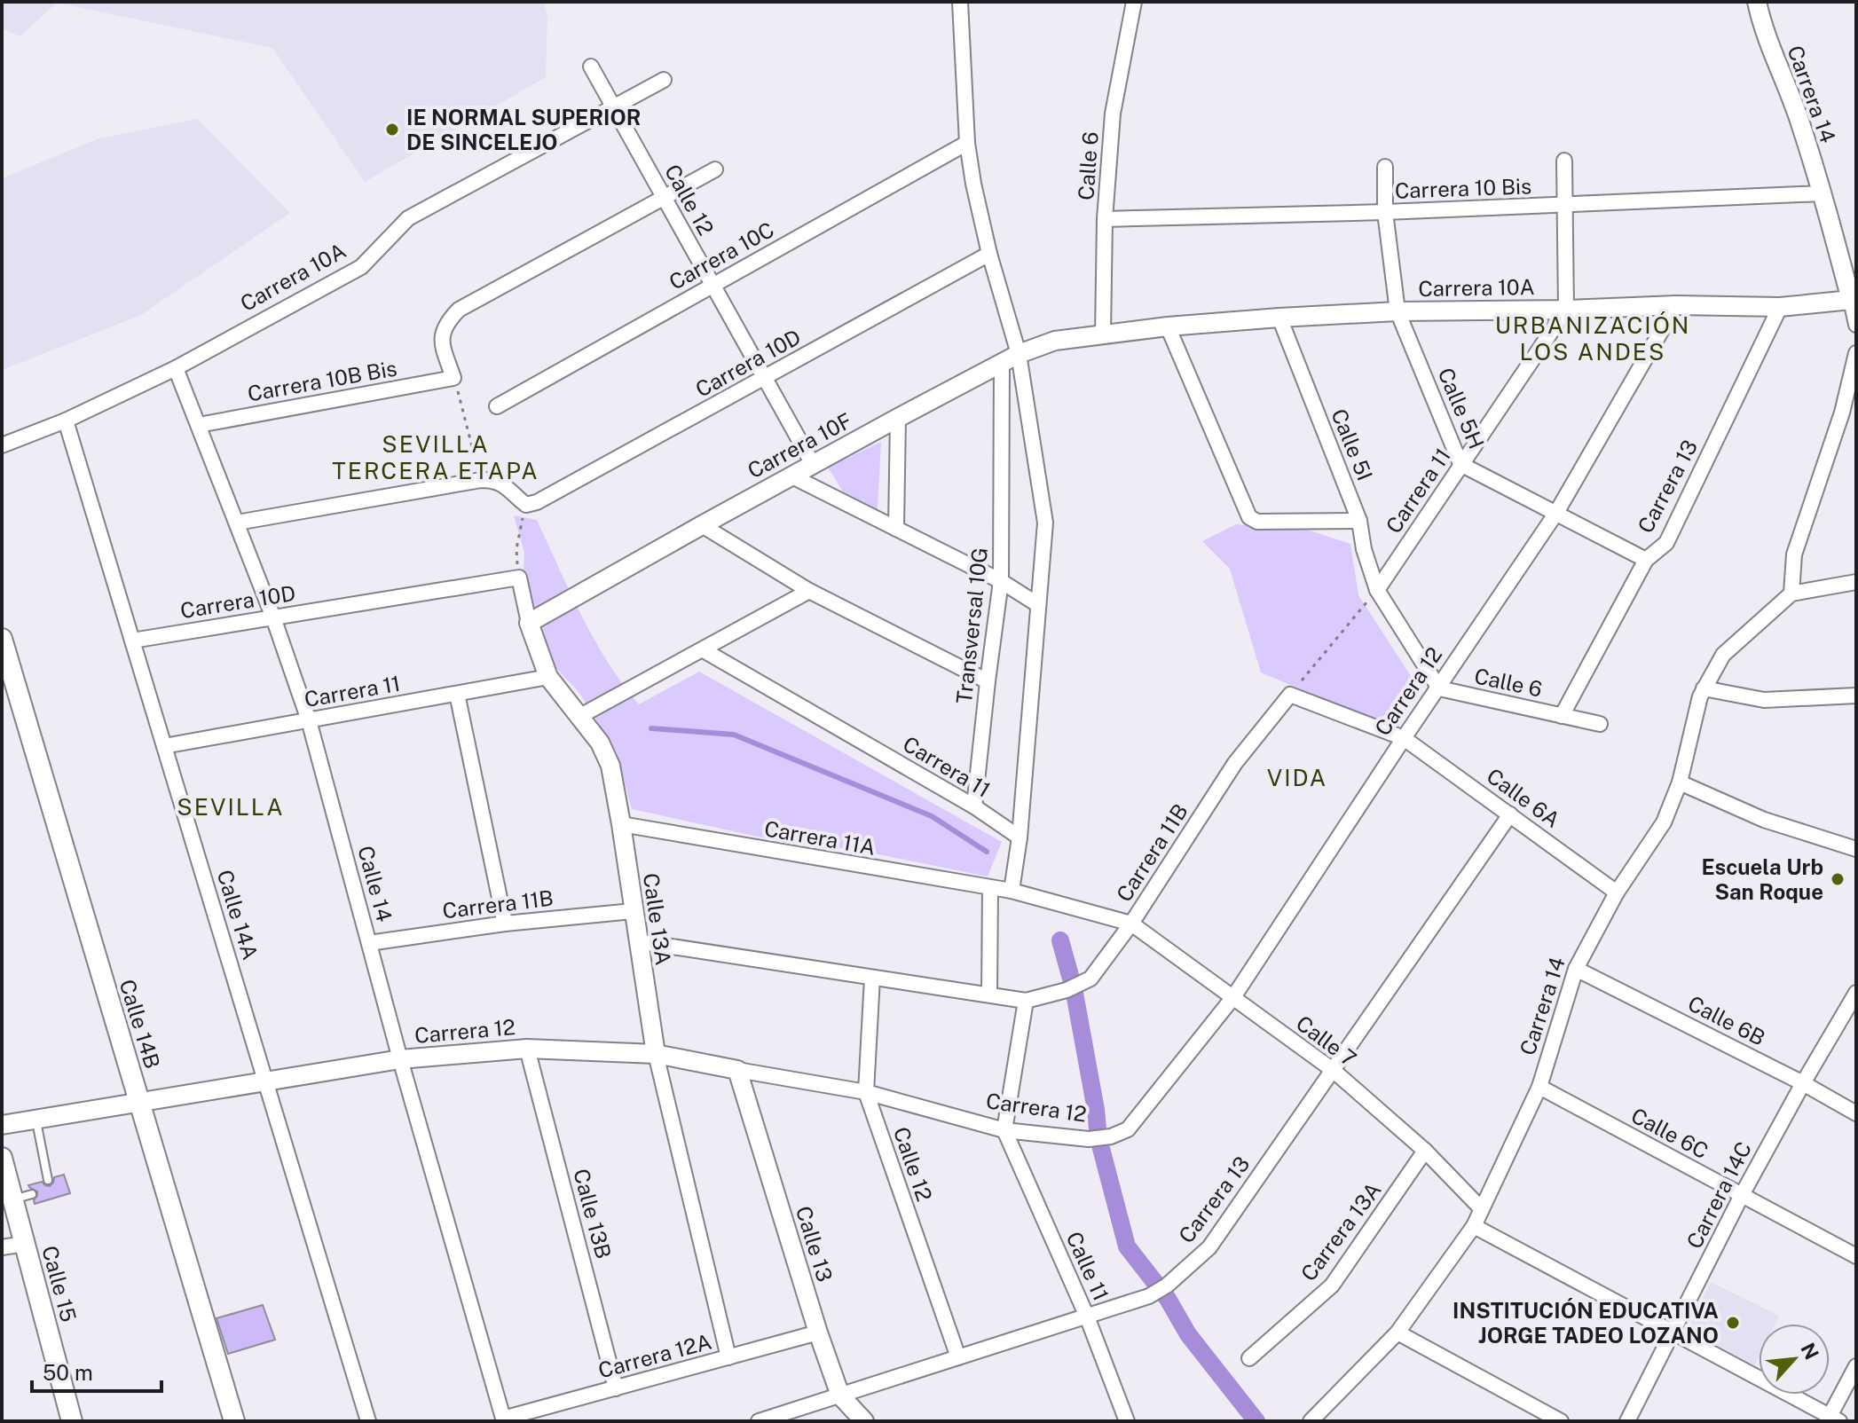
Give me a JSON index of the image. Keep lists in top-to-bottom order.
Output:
{
  "streets": {
    "main road": ["Calle 14B", "Calle 15"],
    "street": [
      "Carrera 14",
      "Calle 6",
      "Carrera 10 Bis",
      "Calle 12",
      "Carrera 10C",
      "Carrera 10A",
      "Carrera 10D",
      "Carrera 10B Bis",
      "Calle 5H",
      "Calle 5I",
      "Carrera 10F",
      "Carrera 13",
      "Carrera 11",
      "Transversal 10G",
      "Carrera 12",
      "Calle 6A",
      "Carrera 11A",
      "Carrera 11B",
      "Calle 14",
      "Calle 14A",
      "Calle 13A",
      "Calle 6B",
      "Calle 7",
      "Calle 6C",
      "Carrera 14C",
      "Calle 13B",
      "Carrera 13A",
      "Calle 13",
      "Calle 11",
      "Carrera 12A"
    ]
  },
  "crossings": [
    ["Carrera 14", "Carrera 10 Bis"],
    ["Carrera 14", "Carrera 10A"],
    ["Carrera 14", "Calle 6A"],
    ["Carrera 14", "Calle 6B"],
    ["Carrera 14", "Calle 7"],
    ["Carrera 14", "Calle 6C"],
    ["Calle 6", "Carrera 10 Bis"],
    ["Calle 6", "Carrera 10A"],
    ["Calle 6", "Carrera 10F"],
    ["Calle 6", "Carrera 13"],
    ["Calle 6", "Carrera 12"],
    ["Carrera 10 Bis", "Calle 5H"],
    ["Calle 12", "Carrera 10C"],
    ["Calle 12", "Carrera 10A"],
    ["Calle 12", "Carrera 10D"],
    ["Calle 12", "Carrera 10F"],
    ["Calle 12", "Carrera 13"],
    ["Calle 12", "Carrera 12"],
    ["Calle 12", "Carrera 11B"],
    ["Carrera 10A", "Calle 5H"],
    ["Carrera 10A", "Calle 5I"],
    ["Carrera 10A", "Carrera 10F"],
    ["Carrera 10A", "Carrera 13"],
    ["Carrera 10A", "Carrera 11"],
    ["Carrera 10A", "Carrera 12"],
    ["Carrera 10A", "Calle 14"],
    ["Carrera 10A", "Calle 14A"],
    ["Carrera 10D", "Calle 14"],
    ["Carrera 10D", "Calle 14A"],
    ["Carrera 10D", "Calle 13A"],
    ["Carrera 10B Bis", "Calle 14"],
    ["Calle 5H", "Carrera 13"],
    ["Calle 5H", "Carrera 11"],
    ["Calle 5H", "Carrera 12"],
    ["Calle 5I", "Carrera 11"],
    ["Carrera 10F", "Transversal 10G"],
    ["Carrera 10F", "Calle 13A"],
    ["Carrera 13", "Calle 6A"],
    ["Carrera 13", "Calle 7"],
    ["Carrera 13", "Calle 13"],
    ["Carrera 13", "Calle 11"],
    ["Carrera 11", "Transversal 10G"],
    ["Carrera 11", "Calle 14"],
    ["Carrera 11", "Calle 14A"],
    ["Carrera 11", "Calle 13A"],
    ["Carrera 12", "Calle 6A"],
    ["Carrera 12", "Calle 14"],
    ["Carrera 12", "Calle 14A"],
    ["Carrera 12", "Calle 13A"],
    ["Carrera 12", "Calle 14B"],
    ["Carrera 12", "Calle 7"],
    ["Carrera 12", "Calle 13B"],
    ["Carrera 12", "Calle 13"],
    ["Carrera 12", "Calle 11"],
    ["Carrera 11A", "Carrera 11B"],
    ["Carrera 11A", "Calle 13A"],
    ["Carrera 11A", "Calle 7"],
    ["Carrera 11B", "Calle 14"],
    ["Carrera 11B", "Calle 13A"],
    ["Carrera 11B", "Calle 7"],
    ["Calle 14", "Carrera 12A"],
    ["Calle 13A", "Carrera 12A"],
    ["Calle 6B", "Carrera 14C"],
    ["Calle 7", "Carrera 13A"],
    ["Calle 6C", "Carrera 14C"],
    ["Calle 13B", "Carrera 12A"],
    ["Calle 13", "Carrera 12A"]
  ],
  "districts": [
    "URBANIZACIÓN LOS ANDES",
    "SEVILLA TERCERA ETAPA",
    "VIDA",
    "SEVILLA"
  ],
  "places": ["IE NORMAL SUPERIOR DE SINCELEJO", "Escuela Urb San Roque", "INSTITUCIÓN EDUCATIVA JORGE TADEO LOZANO"],
  "scale_bar": "50 m",
  "north": "top right"
}
